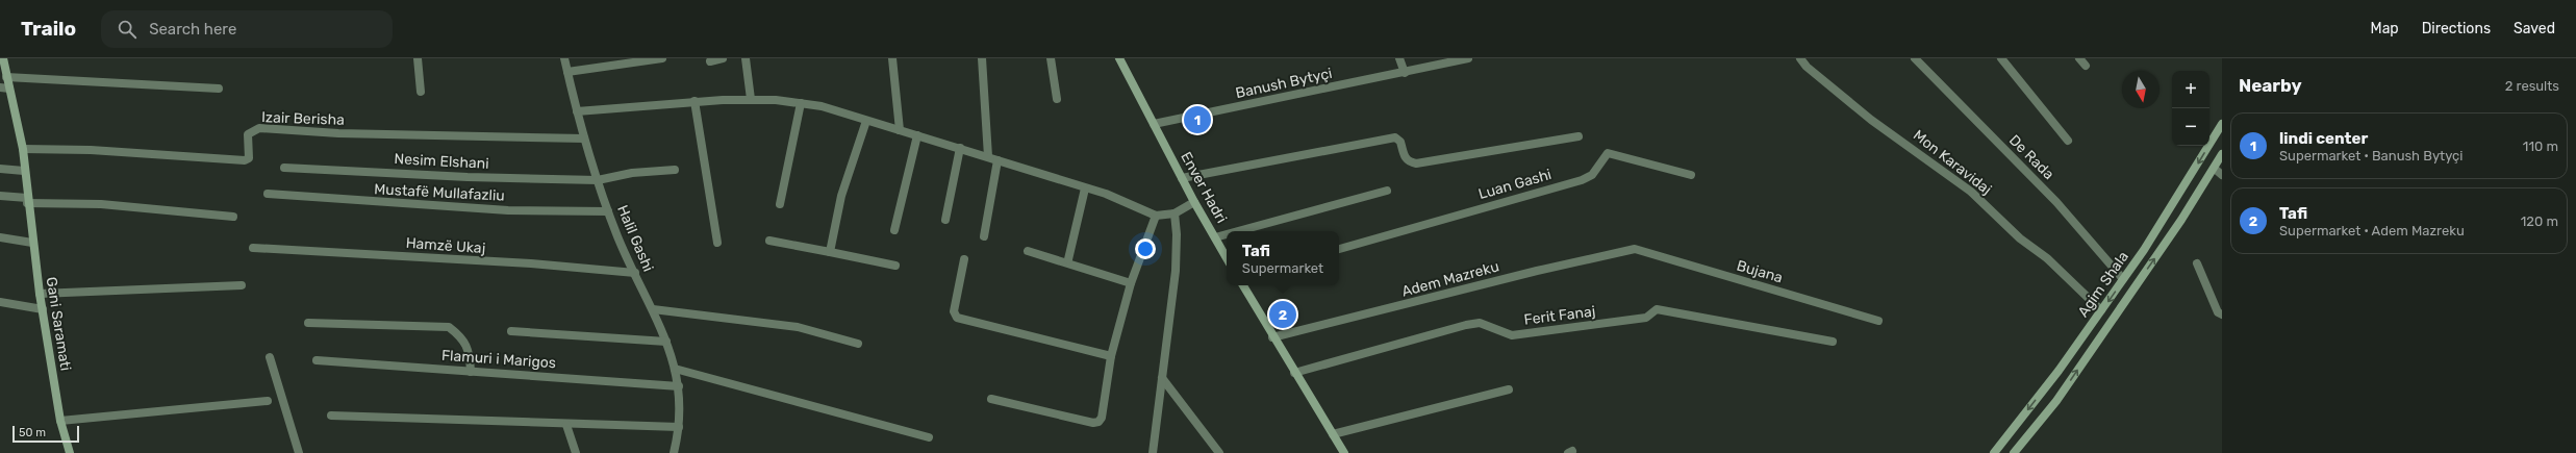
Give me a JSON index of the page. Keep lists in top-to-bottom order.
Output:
{
  "streets": {
    "street": [
      "Banush Bytyçi",
      "Izair Berisha",
      "De Rada",
      "Nesim Elshani",
      "Mon Karavidaj",
      "Luan Gashi",
      "Enver Hadri",
      "Mustafë Mullafazliu",
      "Halil Gashi",
      "Hamzë Ukaj",
      "Bujana",
      "Adem Mazreku",
      "Agim Shala",
      "Ferit Fanaj",
      "Gani Saramati",
      "Flamuri i Marigos"
    ]
  },
  "crossings": [
    ["Banush Bytyçi", "Enver Hadri"],
    ["Izair Berisha", "Halil Gashi"],
    ["Izair Berisha", "Gani Saramati"],
    ["De Rada", "Agim Shala"],
    ["Nesim Elshani", "Halil Gashi"],
    ["Mon Karavidaj", "Agim Shala"],
    ["Mustafë Mullafazliu", "Halil Gashi"],
    ["Halil Gashi", "Hamzë Ukaj"],
    ["Halil Gashi", "Flamuri i Marigos"],
    ["Bujana", "Adem Mazreku"]
  ],
  "scale_bar": "50 m",
  "north": "bottom",
  "page": {
    "header": "Trailo",
    "search": "Search here",
    "nav": ["Map", "Directions", "Saved"],
    "heading": ["Nearby", "2 results"],
    "map_buttons": ["+", "−"],
    "pins": ["1", "2"],
    "list": [
      {
        "mark": "1",
        "name": "lindi center",
        "note": "Supermarket · Banush Bytyçi",
        "value": "110 m"
      },
      {
        "mark": "2",
        "name": "Tafi",
        "note": "Supermarket · Adem Mazreku",
        "value": "120 m"
      }
    ],
    "popup": ["Tafi", "Supermarket"],
    "scale": "50 m"
  }
}
